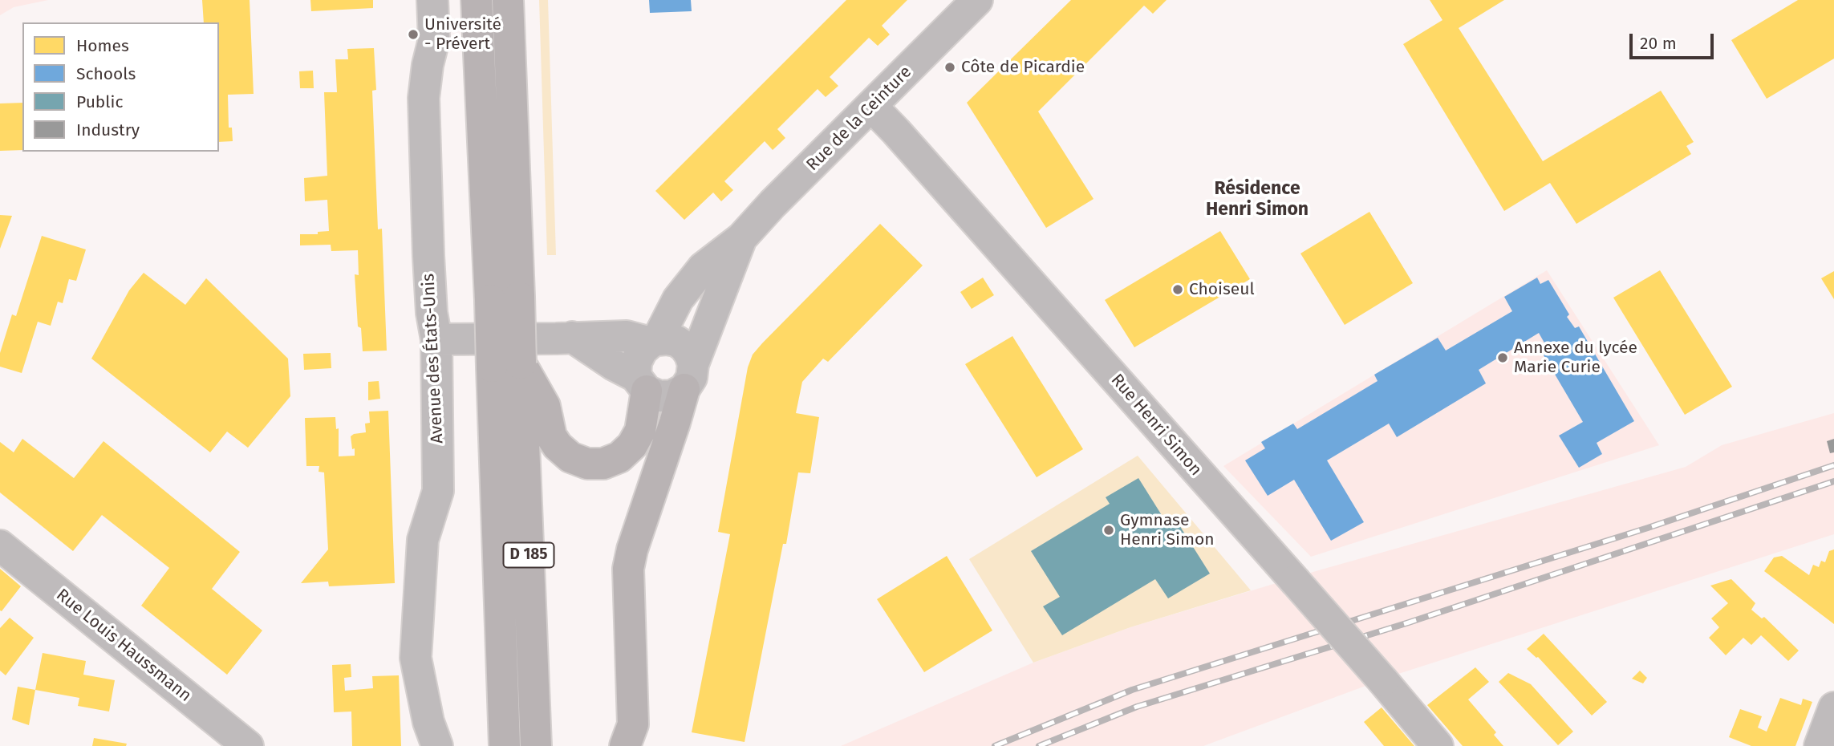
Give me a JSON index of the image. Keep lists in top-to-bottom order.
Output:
{
  "streets": {
    "main road": ["D 185"],
    "street": [
      "Rue de la Ceinture",
      "Avenue des États-Unis",
      "Rue Henri Simon",
      "Rue Louis Haussmann"
    ]
  },
  "crossings": [
    ["Rue de la Ceinture", "Rue Henri Simon"]
  ],
  "districts": ["Résidence Henri Simon"],
  "places": [
    "Université - Prévert",
    "Côte de Picardie",
    "Choiseul",
    "Annexe du lycée Marie Curie",
    "Gymnase Henri Simon"
  ],
  "legend": [
    "Homes",
    "Schools",
    "Public",
    "Industry"
  ],
  "scale_bar": "20 m"
}
